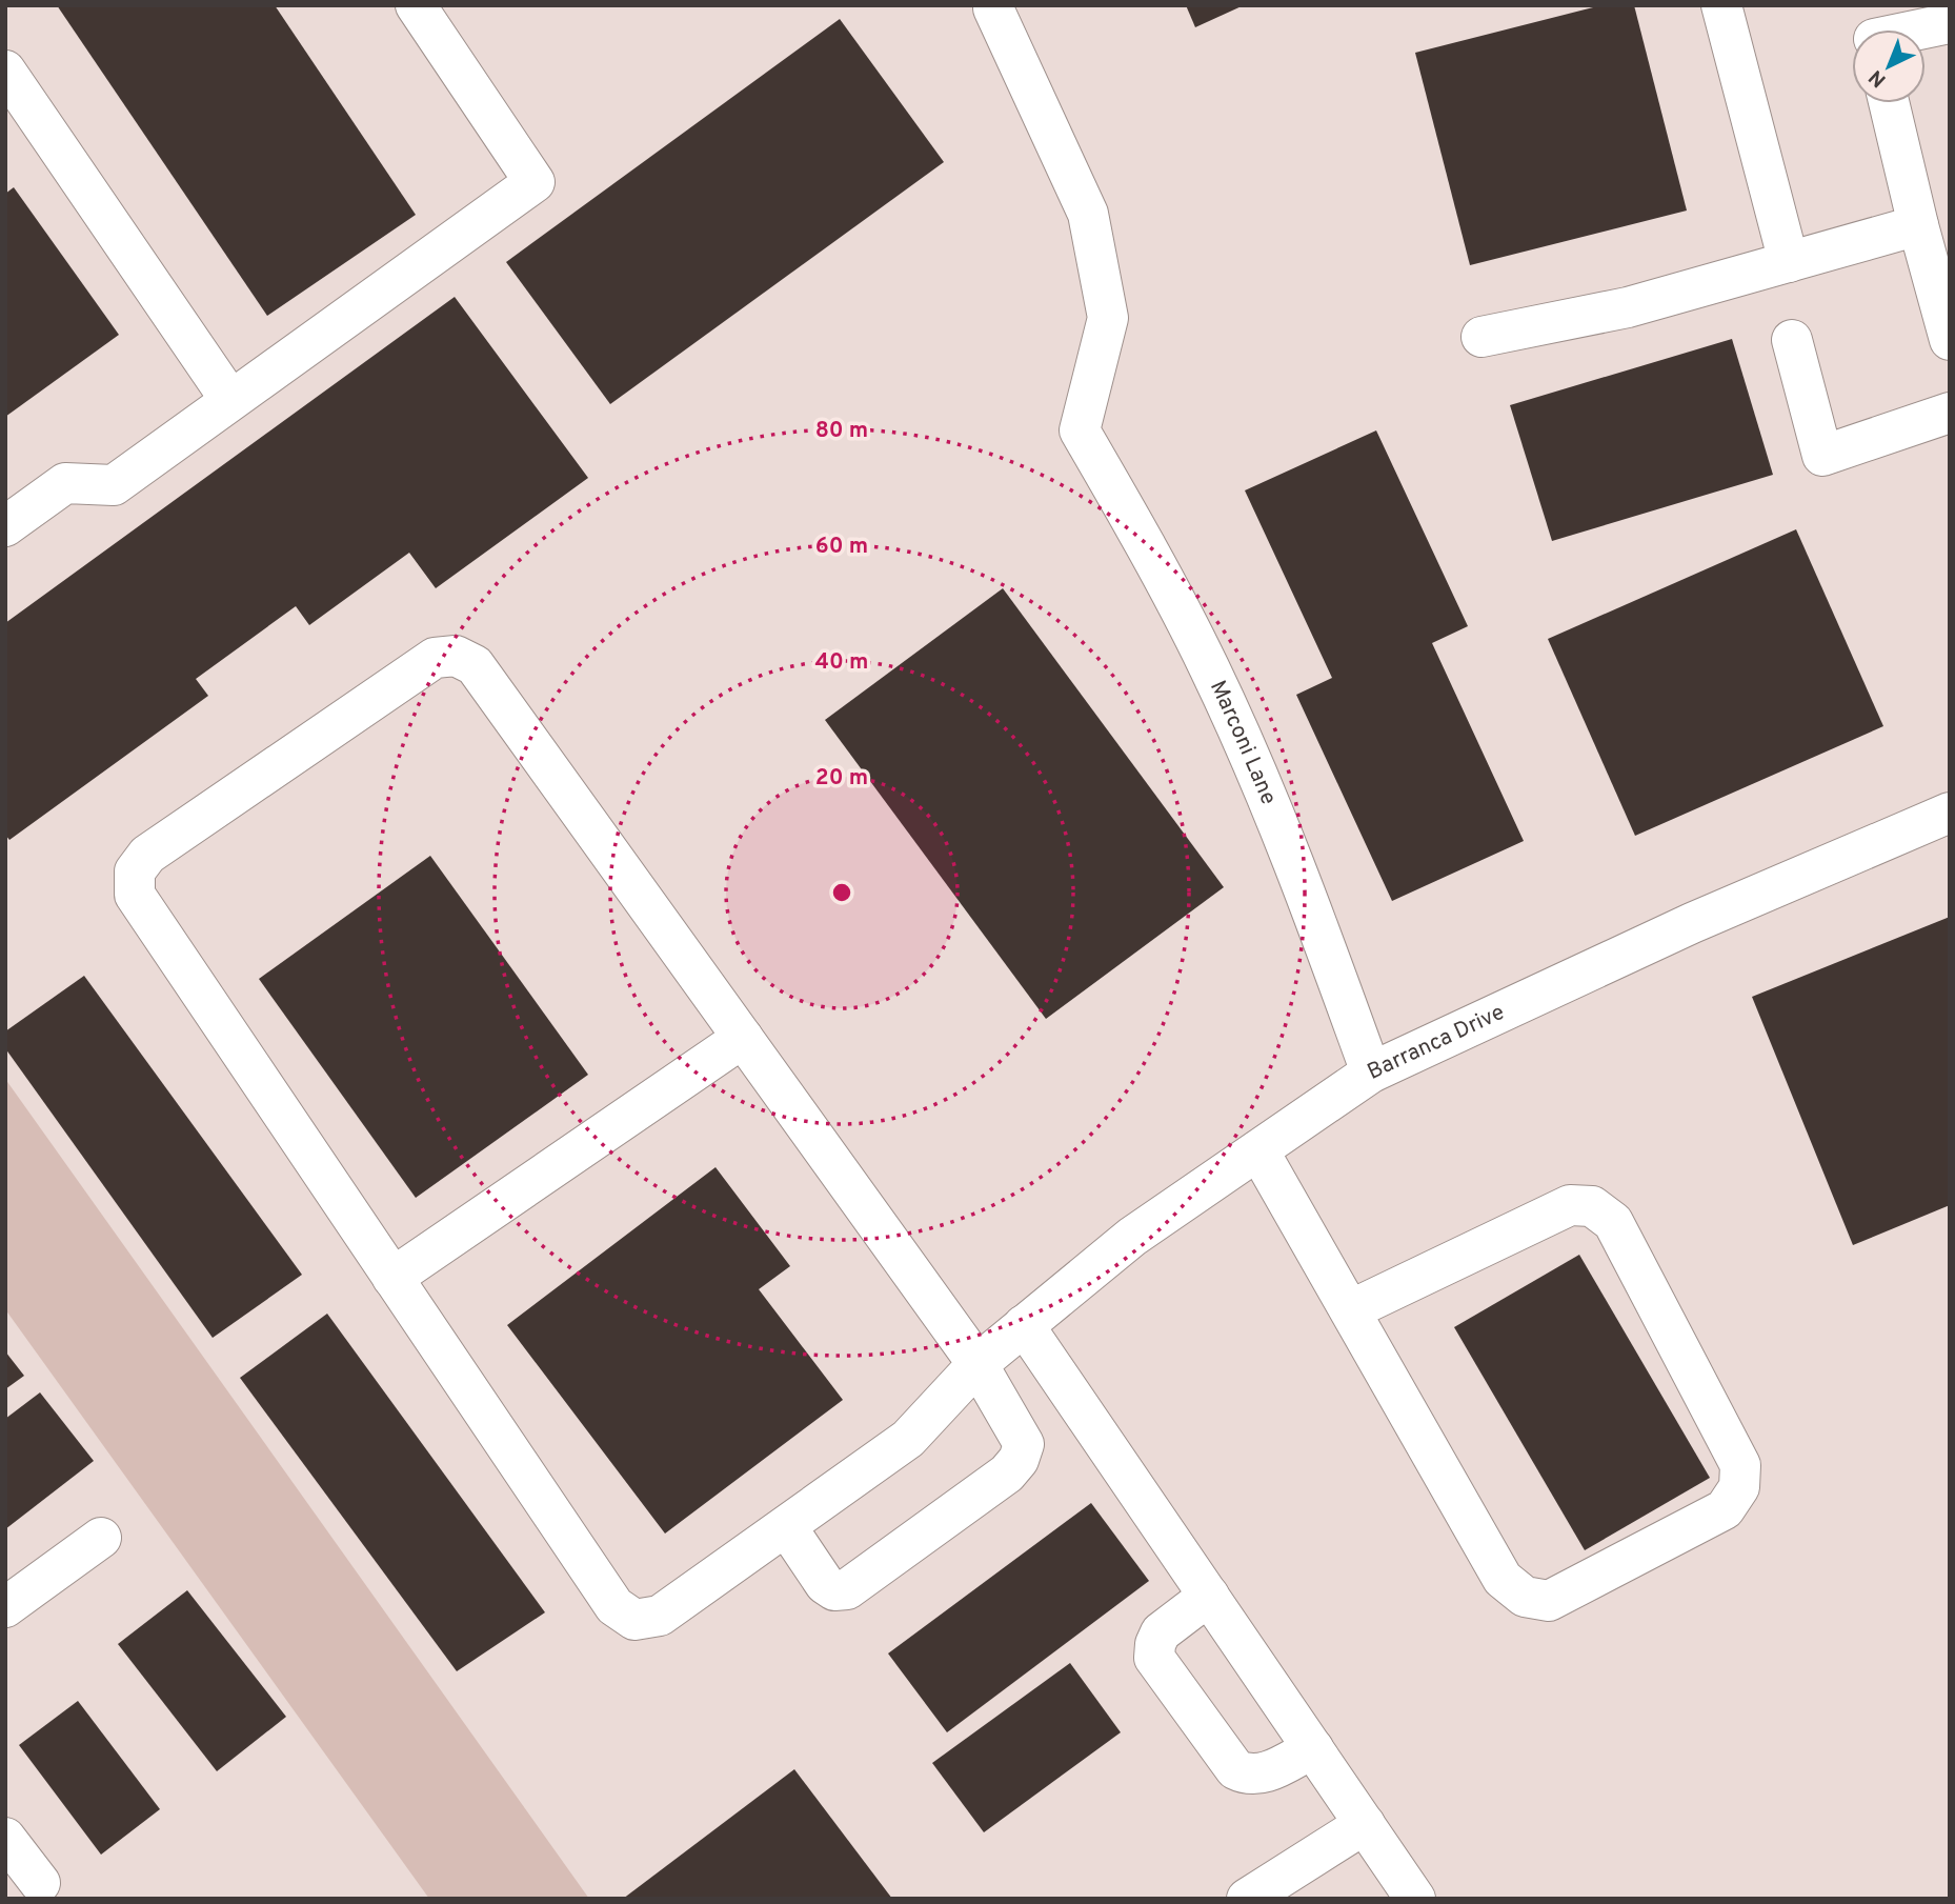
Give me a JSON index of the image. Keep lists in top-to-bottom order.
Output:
{
  "streets": {
    "street": ["Marconi Lane", "Barranca Drive"]
  },
  "crossings": [
    ["Marconi Lane", "Barranca Drive"]
  ],
  "north": "bottom left",
  "rings": [
    "80 m",
    "60 m",
    "40 m",
    "20 m"
  ]
}
